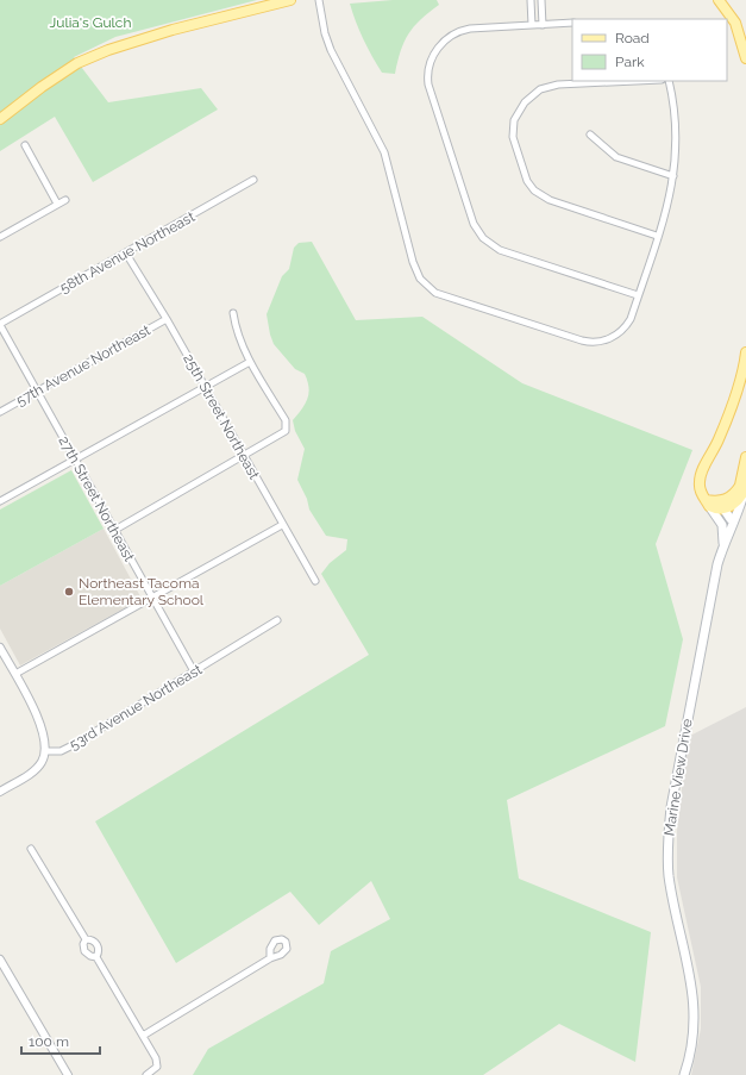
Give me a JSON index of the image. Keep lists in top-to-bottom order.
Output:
{
  "streets": {
    "main road": ["Marine View Drive"],
    "street": [
      "58th Avenue Northeast",
      "57th Avenue Northeast",
      "25th Street Northeast",
      "27th Street Northeast",
      "53rd Avenue Northeast"
    ]
  },
  "crossings": [
    ["58th Avenue Northeast", "25th Street Northeast"],
    ["58th Avenue Northeast", "27th Street Northeast"],
    ["57th Avenue Northeast", "25th Street Northeast"],
    ["57th Avenue Northeast", "27th Street Northeast"],
    ["27th Street Northeast", "53rd Avenue Northeast"]
  ],
  "parks": ["Julia's Gulch"],
  "places": ["Northeast Tacoma Elementary School"],
  "legend": ["Road", "Park"],
  "scale_bar": "100 m"
}
